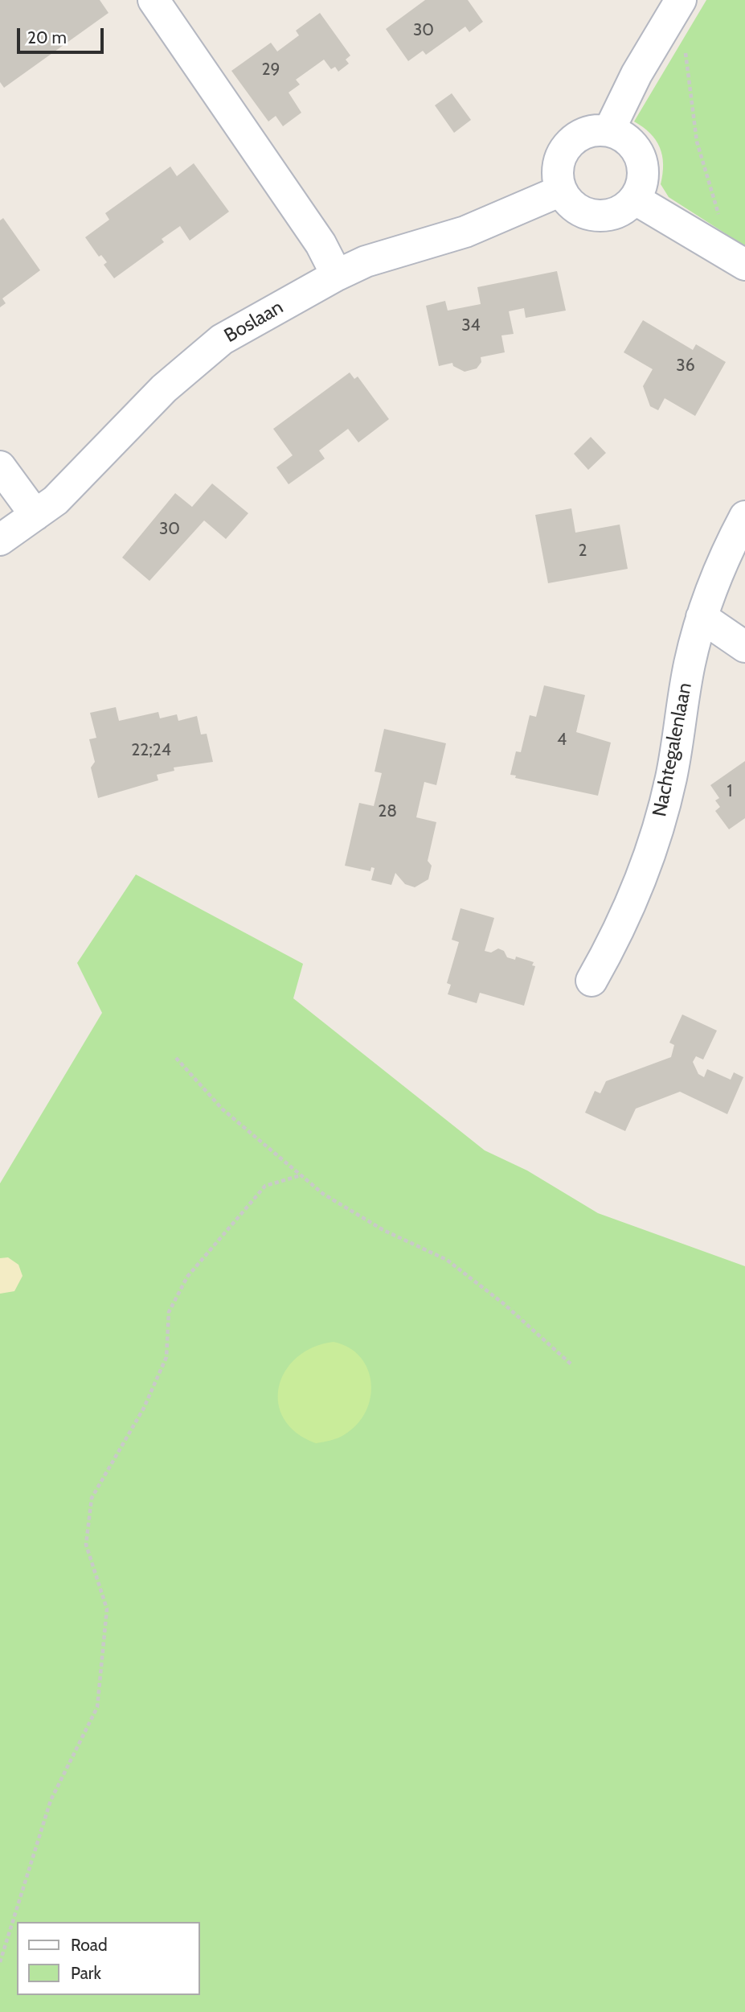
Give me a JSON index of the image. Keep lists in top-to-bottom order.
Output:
{
  "streets": {
    "street": ["Boslaan", "Nachtegalenlaan"]
  },
  "house_numbers": [
    "30",
    "29",
    "34",
    "36",
    "30",
    "2",
    "4",
    "22;24",
    "1",
    "28"
  ],
  "legend": ["Road", "Park"],
  "scale_bar": "20 m"
}
